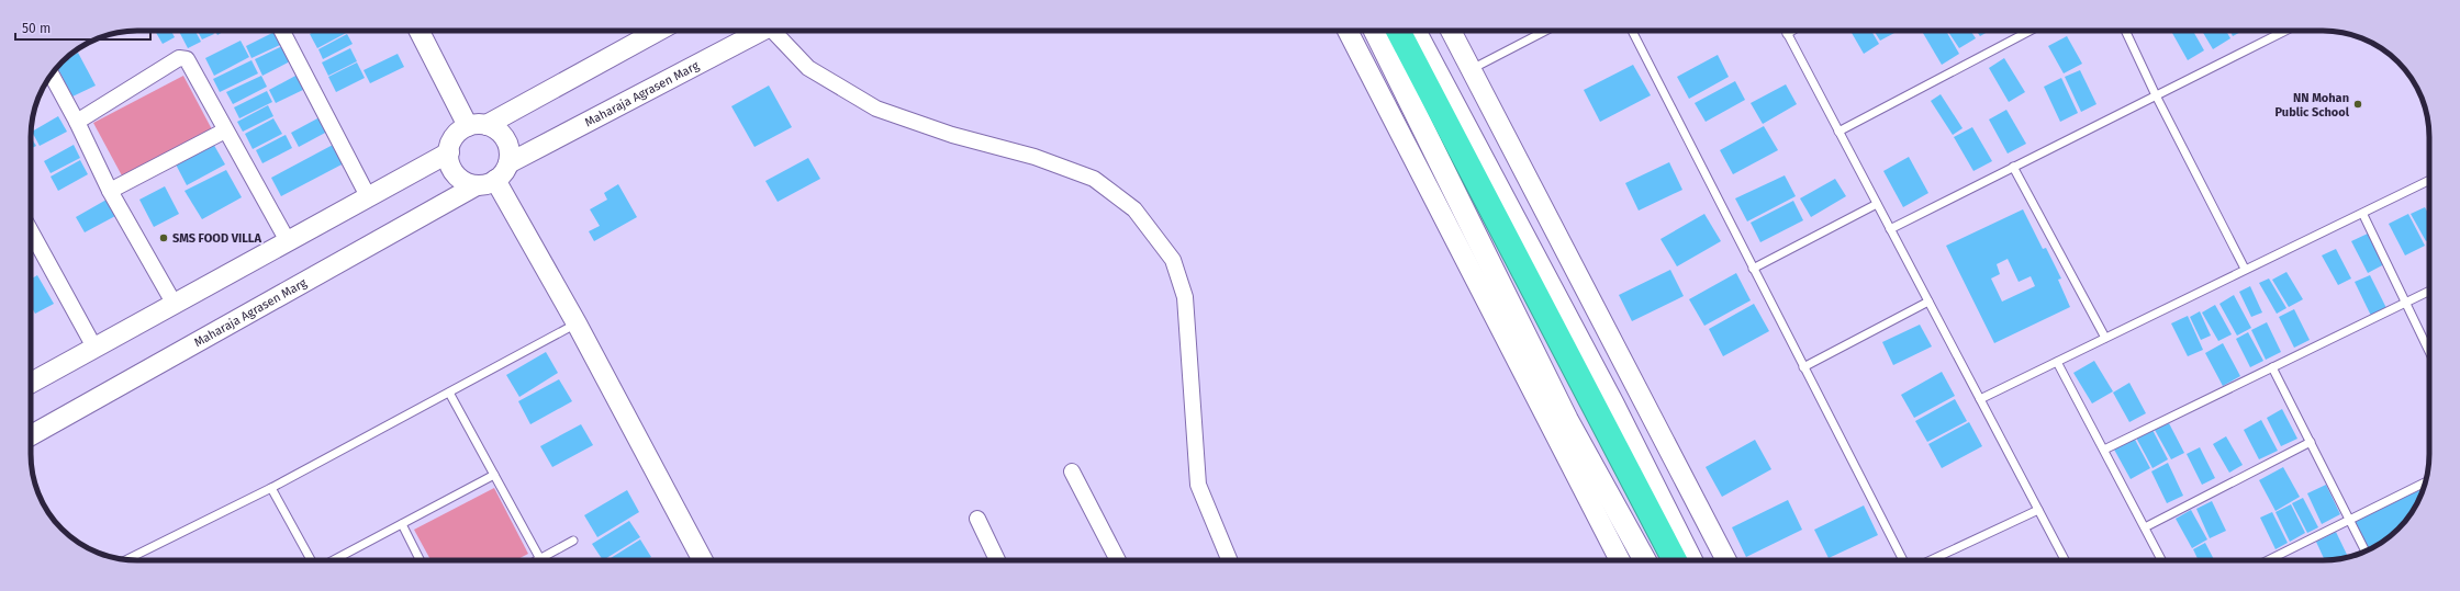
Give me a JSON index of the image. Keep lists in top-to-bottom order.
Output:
{
  "streets": {
    "street": ["Maharaja Agrasen Marg"]
  },
  "places": ["NN Mohan Public School", "SMS FOOD VILLA"],
  "scale_bar": "50 m"
}
